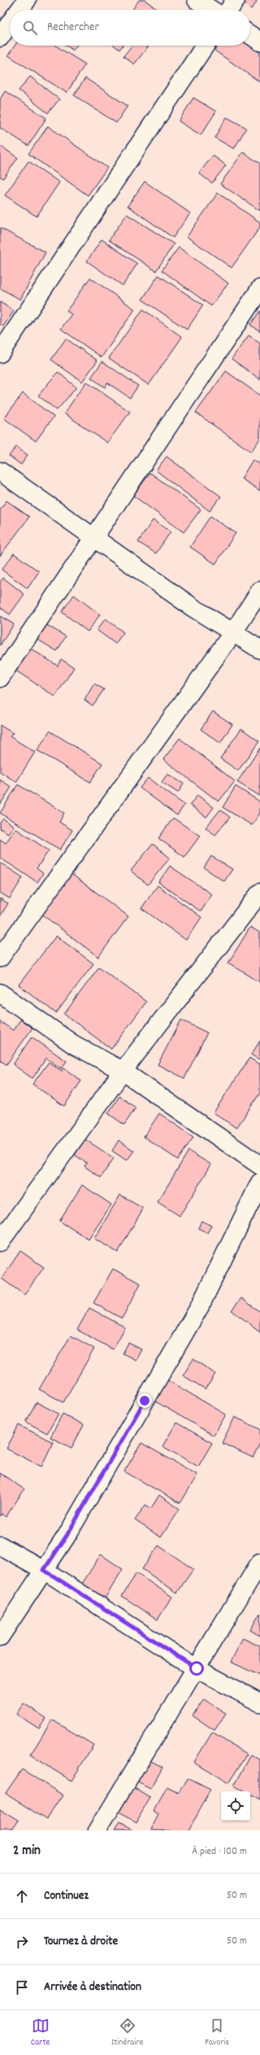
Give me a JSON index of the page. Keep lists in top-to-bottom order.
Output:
{
  "page": {
    "search": "Rechercher",
    "heading": ["2 min", "À pied · 100 m"],
    "list": [
      ["Continuez", "50 m"],
      ["Tournez à droite", "50 m"],
      "Arrivée à destination"
    ],
    "nav": ["Carte", "Itinéraire", "Favoris"]
  }
}
